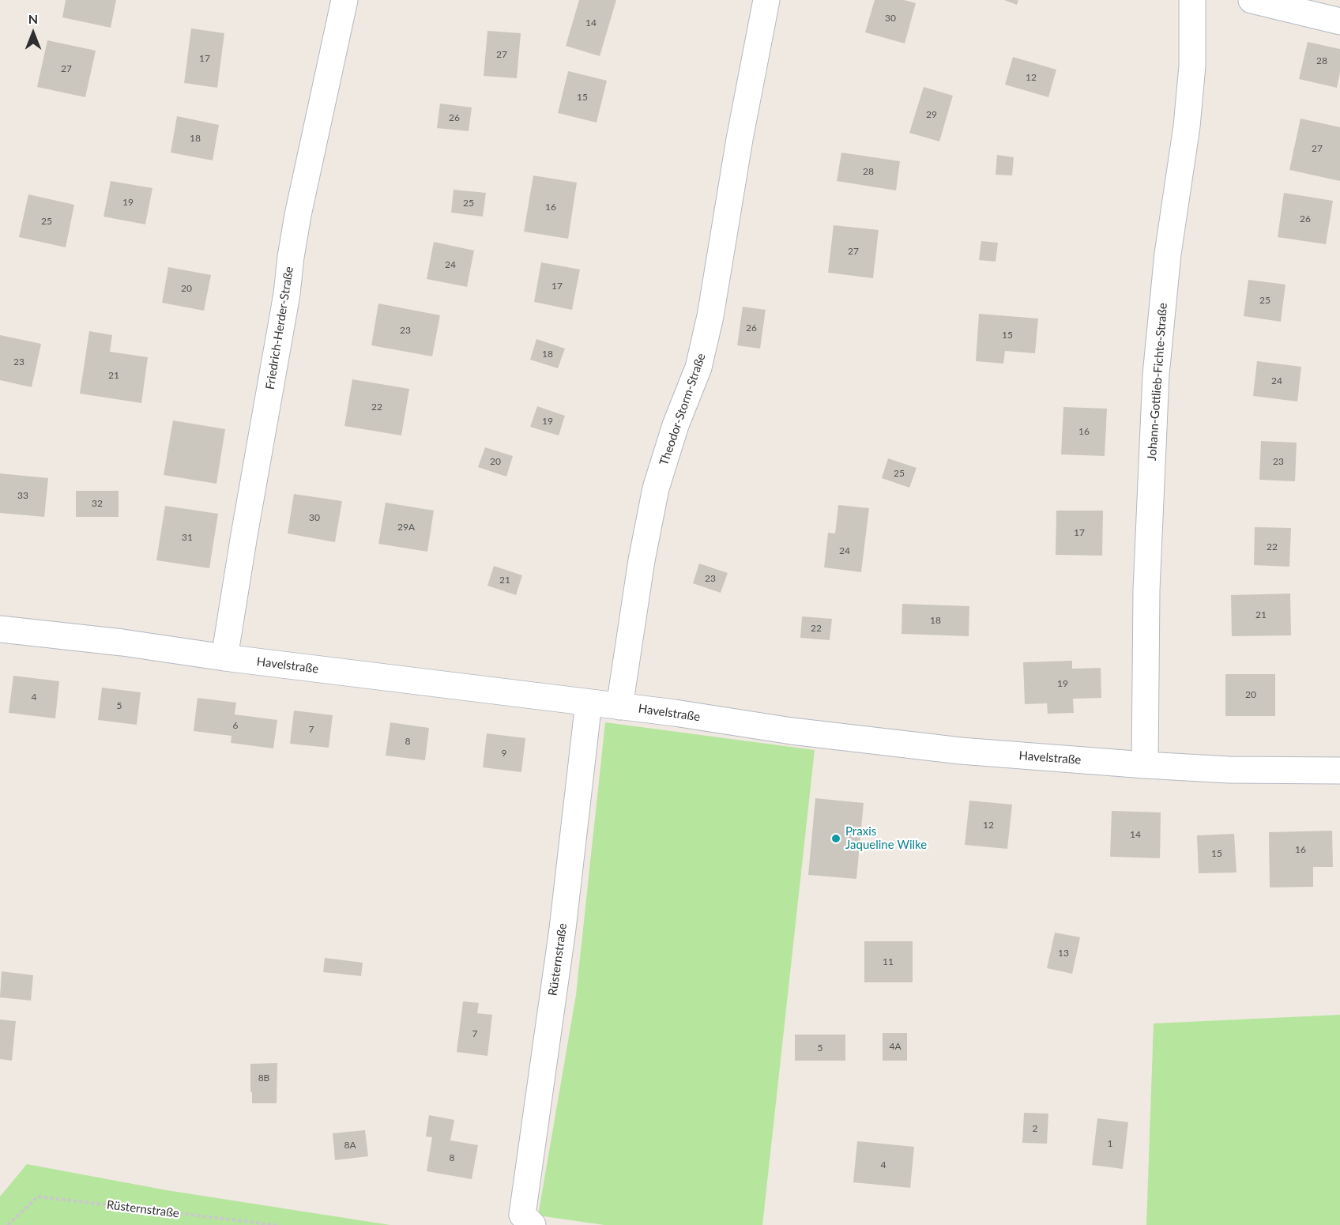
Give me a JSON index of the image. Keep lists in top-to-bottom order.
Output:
{
  "streets": {
    "street": [
      "Friedrich-Herder-Straße",
      "Johann-Gottlieb-Fichte-Straße",
      "Theodor-Storm-Straße",
      "Havelstraße",
      "Rüsternstraße"
    ]
  },
  "crossings": [
    ["Friedrich-Herder-Straße", "Havelstraße"],
    ["Johann-Gottlieb-Fichte-Straße", "Havelstraße"],
    ["Theodor-Storm-Straße", "Havelstraße"],
    ["Havelstraße", "Rüsternstraße"]
  ],
  "places": ["Praxis Jaqueline Wilke"],
  "house_numbers": [
    "30",
    "14",
    "27",
    "17",
    "28",
    "27",
    "12",
    "15",
    "29",
    "26",
    "18",
    "27",
    "28",
    "19",
    "25",
    "16",
    "26",
    "25",
    "27",
    "24",
    "17",
    "20",
    "25",
    "26",
    "23",
    "15",
    "18",
    "23",
    "21",
    "24",
    "22",
    "19",
    "16",
    "20",
    "23",
    "25",
    "33",
    "32",
    "30",
    "29A",
    "17",
    "31",
    "22",
    "24",
    "23",
    "21",
    "21",
    "18",
    "22",
    "19",
    "20",
    "4",
    "5",
    "6",
    "7",
    "8",
    "9",
    "12",
    "14",
    "16",
    "15",
    "13",
    "11",
    "7",
    "4A",
    "5",
    "8B",
    "2",
    "1",
    "8A",
    "8",
    "4"
  ],
  "north": "top"
}
